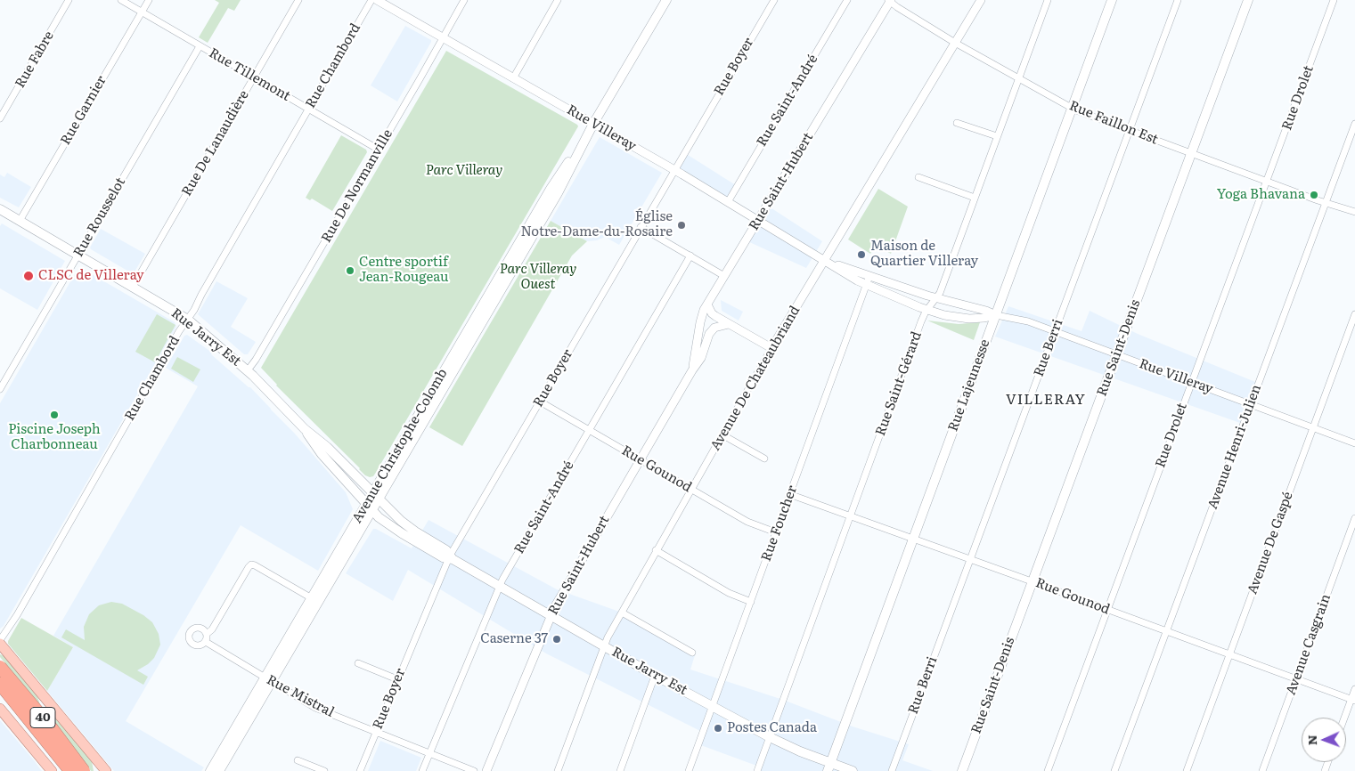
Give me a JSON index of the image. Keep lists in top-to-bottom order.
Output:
{
  "streets": {
    "highway": ["40"],
    "main road": [
      "Rue Jarry Est",
      "Rue Saint-Denis",
      "Rue Lajeunesse",
      "Avenue Christophe-Colomb"
    ],
    "street": [
      "Rue Fabre",
      "Rue Chambord",
      "Rue Boyer",
      "Rue Tillemont",
      "Rue Drolet",
      "Rue Saint-André",
      "Rue Garnier",
      "Rue Faillon Est",
      "Rue Villeray",
      "Rue De Lanaudière",
      "Rue Saint-Hubert",
      "Rue De Normanville",
      "Rue Rousselot",
      "Rue Berri",
      "Avenue De Chateaubriand",
      "Rue Saint-Gérard",
      "Avenue Henri-Julien",
      "Rue Gounod",
      "Rue Foucher",
      "Avenue De Gaspé",
      "Avenue Casgrain",
      "Rue Mistral"
    ]
  },
  "crossings": [
    ["Rue Chambord", "Rue Tillemont"],
    ["Rue Chambord", "Rue Jarry Est"],
    ["Rue Boyer", "Rue Villeray"],
    ["Rue Boyer", "Rue Jarry Est"],
    ["Rue Boyer", "Rue Gounod"],
    ["Rue Boyer", "Rue Mistral"],
    ["Rue Tillemont", "Rue Garnier"],
    ["Rue Tillemont", "Rue De Lanaudière"],
    ["Rue Tillemont", "Rue De Normanville"],
    ["Rue Tillemont", "Rue Rousselot"],
    ["Rue Drolet", "Rue Faillon Est"],
    ["Rue Drolet", "Rue Villeray"],
    ["Rue Drolet", "Rue Gounod"],
    ["Rue Saint-André", "Rue Villeray"],
    ["Rue Saint-André", "Rue Jarry Est"],
    ["Rue Saint-André", "Rue Gounod"],
    ["Rue Saint-André", "Rue Mistral"],
    ["Rue Garnier", "Rue Jarry Est"],
    ["Rue Faillon Est", "Rue Saint-Hubert"],
    ["Rue Faillon Est", "Rue Berri"],
    ["Rue Faillon Est", "Rue Saint-Denis"],
    ["Rue Faillon Est", "Avenue De Chateaubriand"],
    ["Rue Faillon Est", "Rue Saint-Gérard"],
    ["Rue Faillon Est", "Rue Lajeunesse"],
    ["Rue Faillon Est", "Avenue Henri-Julien"],
    ["Rue Villeray", "Rue Saint-Hubert"],
    ["Rue Villeray", "Rue De Normanville"],
    ["Rue Villeray", "Rue Berri"],
    ["Rue Villeray", "Rue Saint-Denis"],
    ["Rue Villeray", "Avenue De Chateaubriand"],
    ["Rue Villeray", "Rue Saint-Gérard"],
    ["Rue Villeray", "Rue Lajeunesse"],
    ["Rue Villeray", "Avenue Christophe-Colomb"],
    ["Rue Villeray", "Avenue Henri-Julien"],
    ["Rue Villeray", "Rue Foucher"],
    ["Rue Villeray", "Avenue De Gaspé"],
    ["Rue De Lanaudière", "Rue Jarry Est"],
    ["Rue Saint-Hubert", "Rue Jarry Est"],
    ["Rue Saint-Hubert", "Rue Gounod"],
    ["Rue De Normanville", "Rue Jarry Est"],
    ["Rue Rousselot", "Rue Jarry Est"],
    ["Rue Jarry Est", "Avenue De Chateaubriand"],
    ["Rue Jarry Est", "Rue Saint-Gérard"],
    ["Rue Jarry Est", "Rue Lajeunesse"],
    ["Rue Jarry Est", "Avenue Christophe-Colomb"],
    ["Rue Jarry Est", "Rue Foucher"],
    ["Rue Berri", "Rue Gounod"],
    ["Rue Saint-Denis", "Rue Gounod"],
    ["Avenue De Chateaubriand", "Rue Gounod"],
    ["Rue Saint-Gérard", "Rue Gounod"],
    ["Rue Lajeunesse", "Rue Gounod"],
    ["Avenue Christophe-Colomb", "Rue Mistral"],
    ["Avenue Henri-Julien", "Rue Gounod"],
    ["Rue Gounod", "Rue Foucher"],
    ["Rue Gounod", "Avenue De Gaspé"],
    ["Rue Gounod", "Avenue Casgrain"]
  ],
  "districts": ["VILLERAY"],
  "parks": ["Parc Villeray", "Parc Villeray Ouest"],
  "places": [
    "Yoga Bhavana",
    "Église Notre-Dame-du-Rosaire",
    "Maison de Quartier Villeray",
    "Centre sportif Jean-Rougeau",
    "CLSC de Villeray",
    "Piscine Joseph Charbonneau",
    "Caserne 37",
    "Postes Canada"
  ],
  "north": "left"
}
